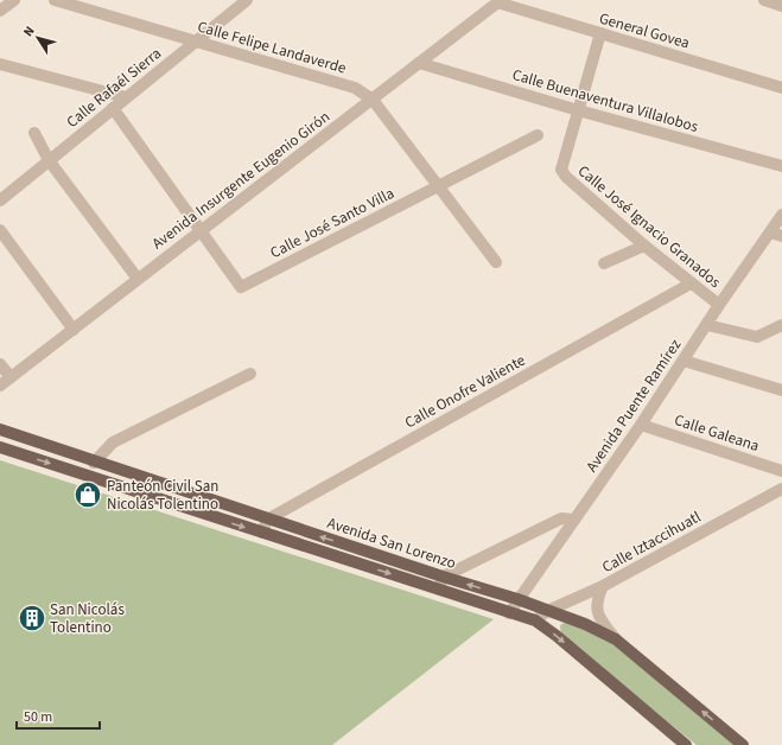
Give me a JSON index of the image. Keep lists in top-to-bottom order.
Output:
{
  "streets": {
    "main road": ["Avenida San Lorenzo"],
    "street": [
      "General Govea",
      "Calle Felipe Landaverde",
      "Calle Rafaél Sierra",
      "Calle Buenaventura Villalobos",
      "Avenida Insurgente Eugenio Girón",
      "Calle José Santo Villa",
      "Calle José Ignacio Granados",
      "Calle Onofre Valiente",
      "Avenida Puente Ramírez",
      "Calle Galeana",
      "Calle Iztaccihuatl"
    ]
  },
  "crossings": [
    ["General Govea", "Avenida Insurgente Eugenio Girón"],
    ["General Govea", "Calle José Ignacio Granados"],
    ["Calle Felipe Landaverde", "Calle Rafaél Sierra"],
    ["Calle Felipe Landaverde", "Avenida Insurgente Eugenio Girón"],
    ["Calle Felipe Landaverde", "Calle José Santo Villa"],
    ["Calle Buenaventura Villalobos", "Avenida Insurgente Eugenio Girón"],
    ["Calle Buenaventura Villalobos", "Calle José Ignacio Granados"],
    ["Avenida Insurgente Eugenio Girón", "Calle José Santo Villa"],
    ["Calle José Ignacio Granados", "Calle Onofre Valiente"],
    ["Calle José Ignacio Granados", "Avenida Puente Ramírez"],
    ["Calle Onofre Valiente", "Avenida San Lorenzo"],
    ["Avenida Puente Ramírez", "Calle Galeana"],
    ["Avenida Puente Ramírez", "Avenida San Lorenzo"],
    ["Calle Iztaccihuatl", "Avenida San Lorenzo"]
  ],
  "places": {
    "shop": ["Panteón Civil San Nicolás Tolentino"],
    "building": ["San Nicolás Tolentino"]
  },
  "scale_bar": "50 m",
  "north": "top left"
}
